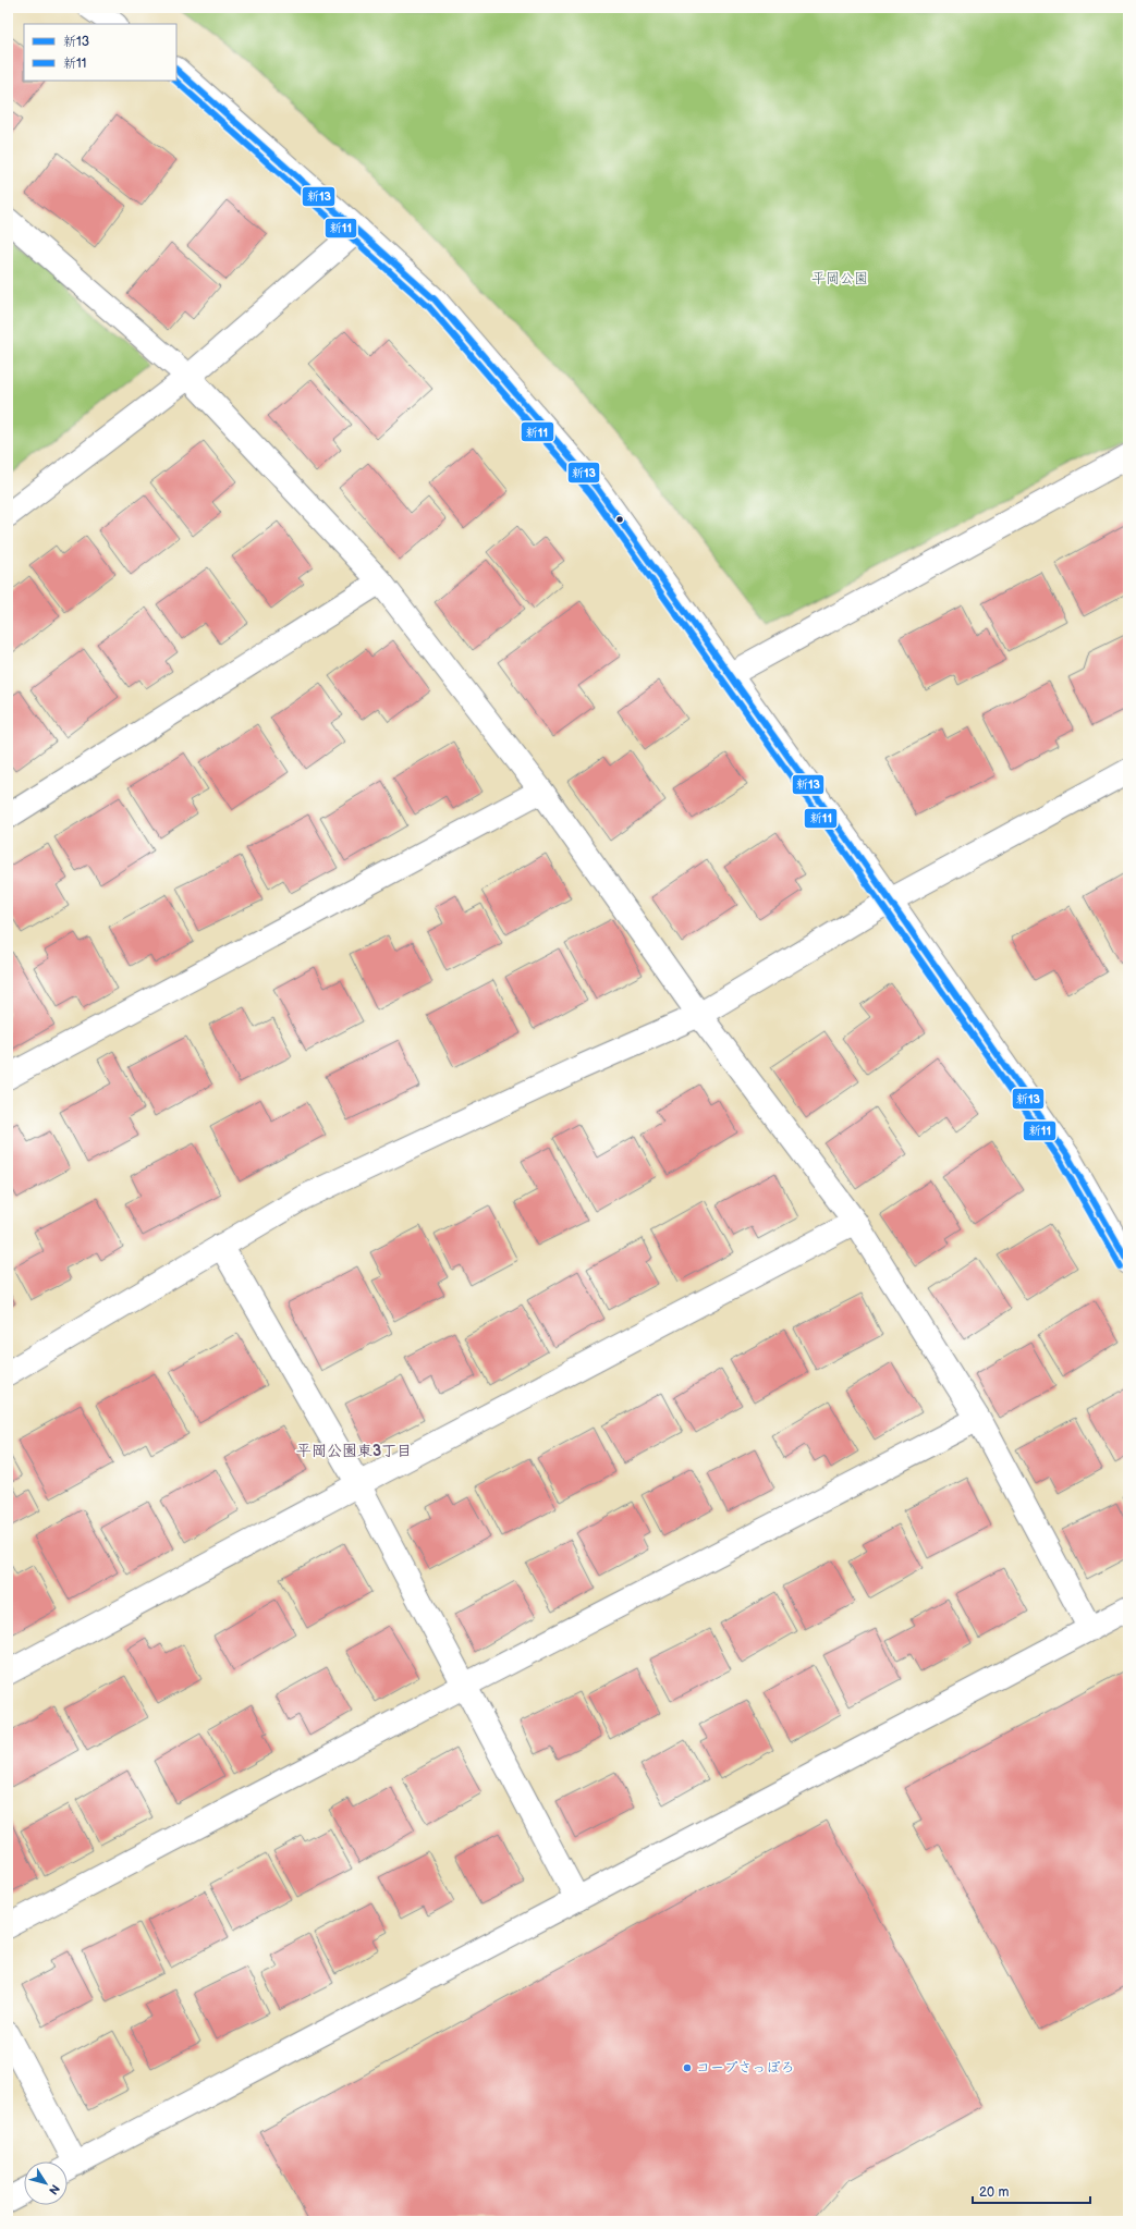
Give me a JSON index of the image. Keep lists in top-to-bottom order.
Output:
{
  "districts": ["平岡公園東3丁目"],
  "parks": ["平岡公園"],
  "places": ["コープさっぽろ"],
  "lines": ["transit line 新13", "transit line 新11"],
  "legend": ["新13", "新11"],
  "scale_bar": "20 m",
  "north": "bottom right"
}
